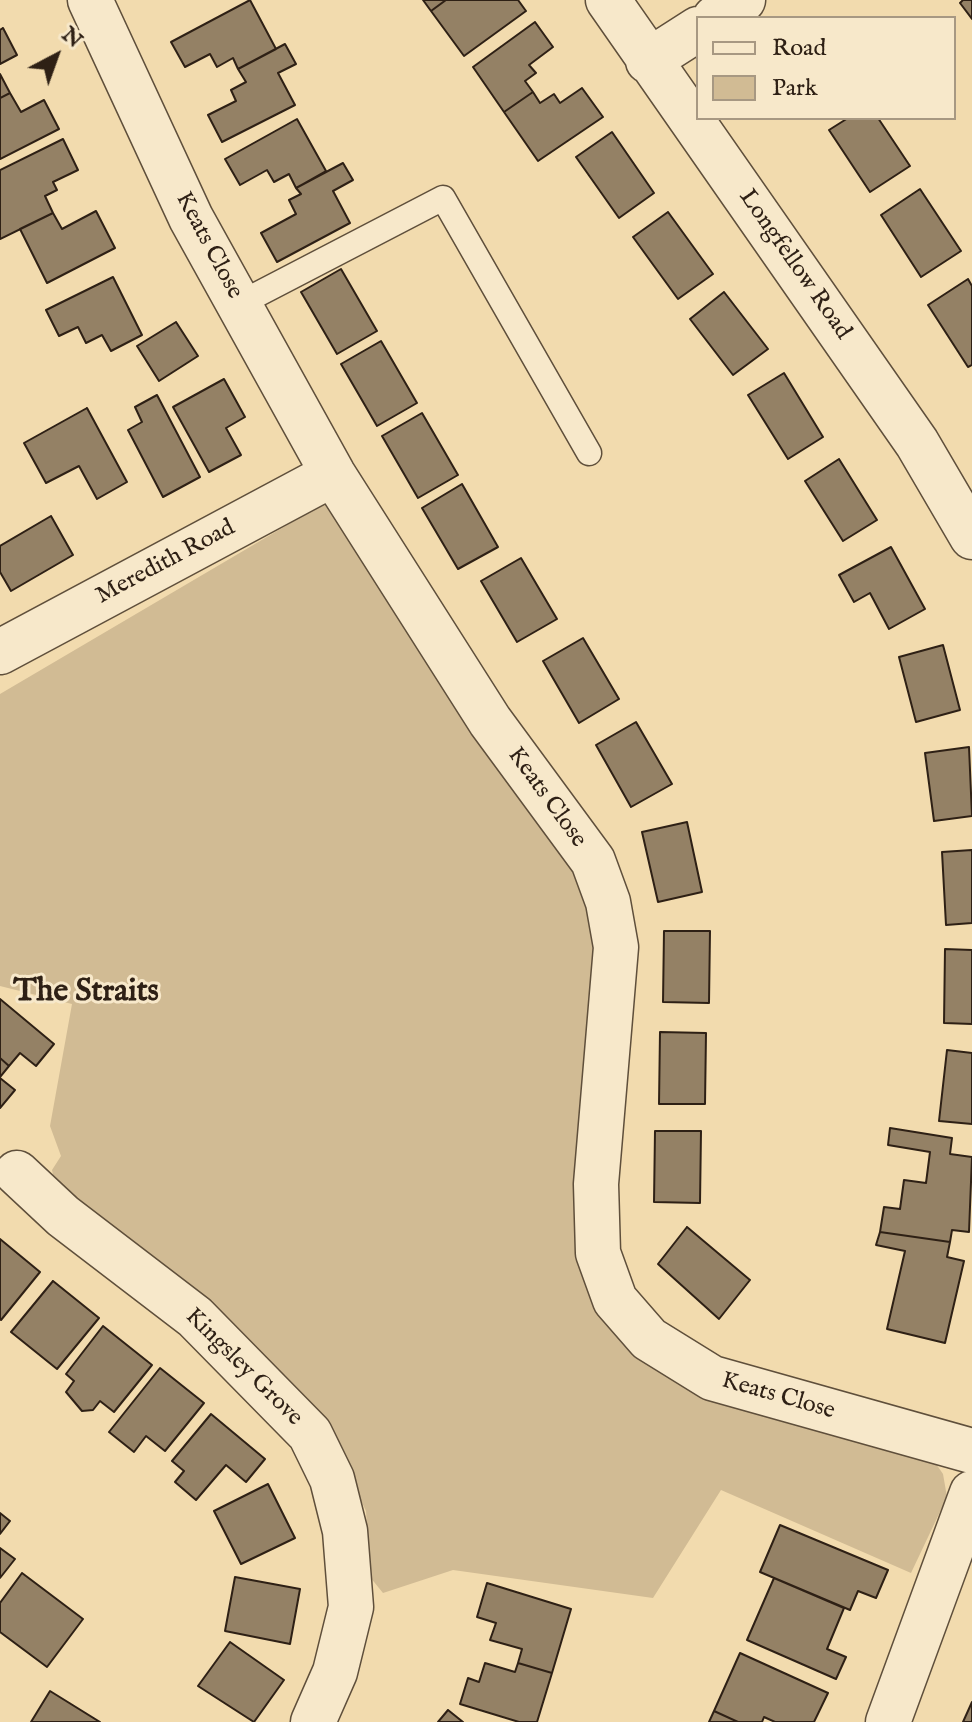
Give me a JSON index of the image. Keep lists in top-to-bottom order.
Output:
{
  "streets": {
    "street": [
      "Keats Close",
      "Longfellow Road",
      "Meredith Road",
      "Kingsley Grove"
    ]
  },
  "crossings": [
    ["Keats Close", "Meredith Road"]
  ],
  "districts": ["The Straits"],
  "legend": ["Road", "Park"],
  "north": "top right"
}
